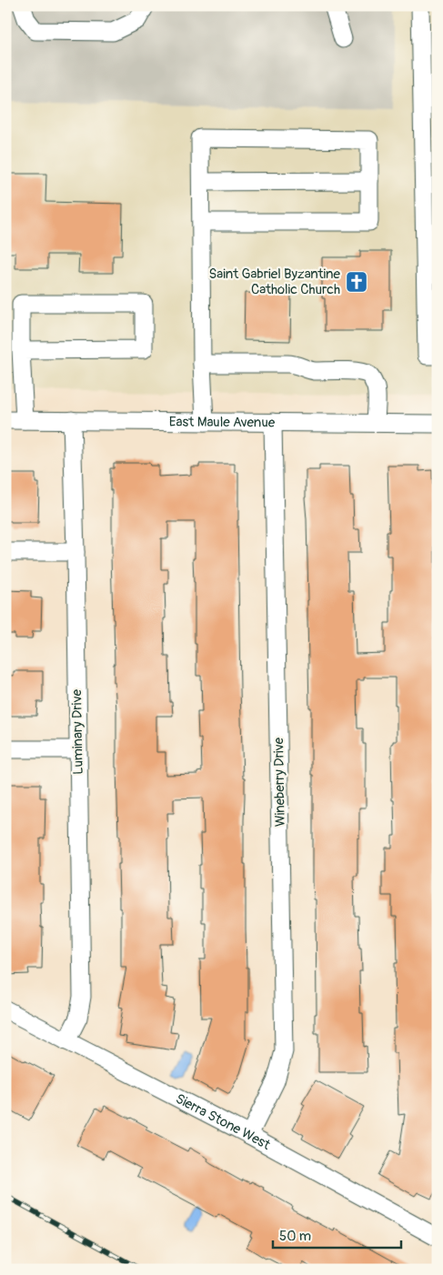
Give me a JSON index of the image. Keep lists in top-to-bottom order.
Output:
{
  "streets": {
    "street": [
      "East Maule Avenue",
      "Luminary Drive",
      "Wineberry Drive",
      "Sierra Stone West"
    ]
  },
  "crossings": [
    ["East Maule Avenue", "Luminary Drive"],
    ["East Maule Avenue", "Wineberry Drive"],
    ["Luminary Drive", "Sierra Stone West"],
    ["Wineberry Drive", "Sierra Stone West"]
  ],
  "places": {
    "church": ["Saint Gabriel Byzantine Catholic Church"]
  },
  "scale_bar": "50 m"
}
